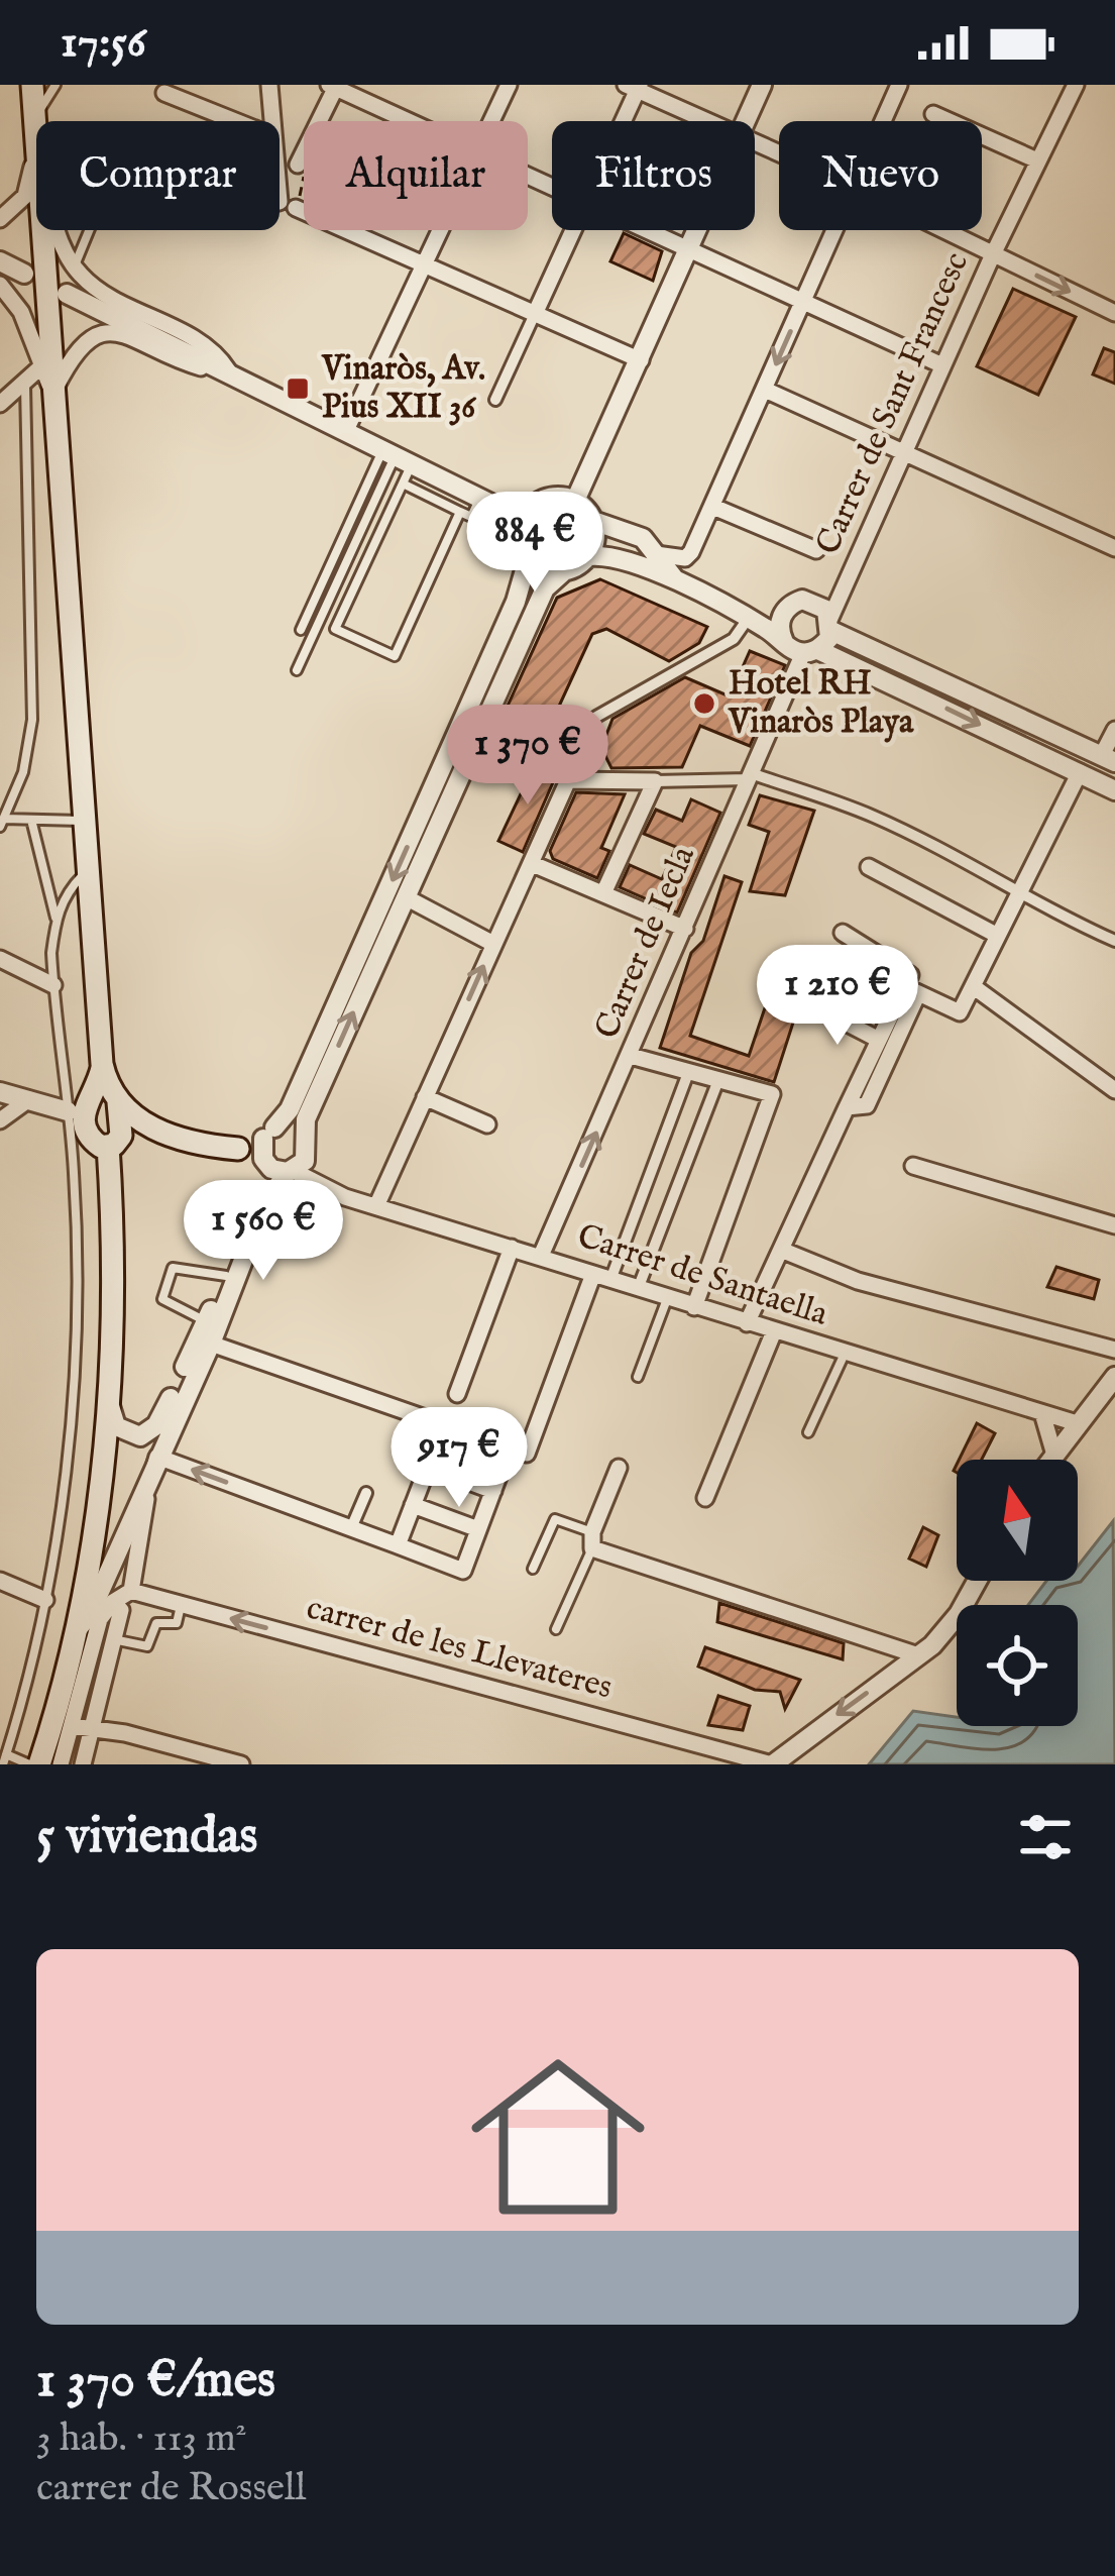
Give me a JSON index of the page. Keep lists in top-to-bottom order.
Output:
{
  "streets": {
    "street": [
      "Carrer de Sant Francesc",
      "Carrer de Iecla",
      "Carrer de Santaella",
      "carrer de les Llevateres"
    ]
  },
  "crossings": [
    ["Carrer de Sant Francesc", "Carrer de Iecla"],
    ["Carrer de Iecla", "Carrer de Santaella"]
  ],
  "places": {
    "transit": ["Vinaròs, Av. Pius XII 36"],
    "other": ["Hotel RH Vinaròs Playa"]
  },
  "north": "top",
  "page": {
    "status": "17:56",
    "chip": [
      "Comprar",
      "Alquilar",
      "Filtros",
      "Nuevo"
    ],
    "price": [
      "884 €",
      "1 370 €",
      "1 210 €",
      "1 560 €",
      "917 €"
    ],
    "heading": "5 viviendas",
    "list": [
      {
        "name": "1 370 €/mes",
        "note": "3 hab. · 113 m² · carrer de Rossell"
      }
    ]
  }
}
